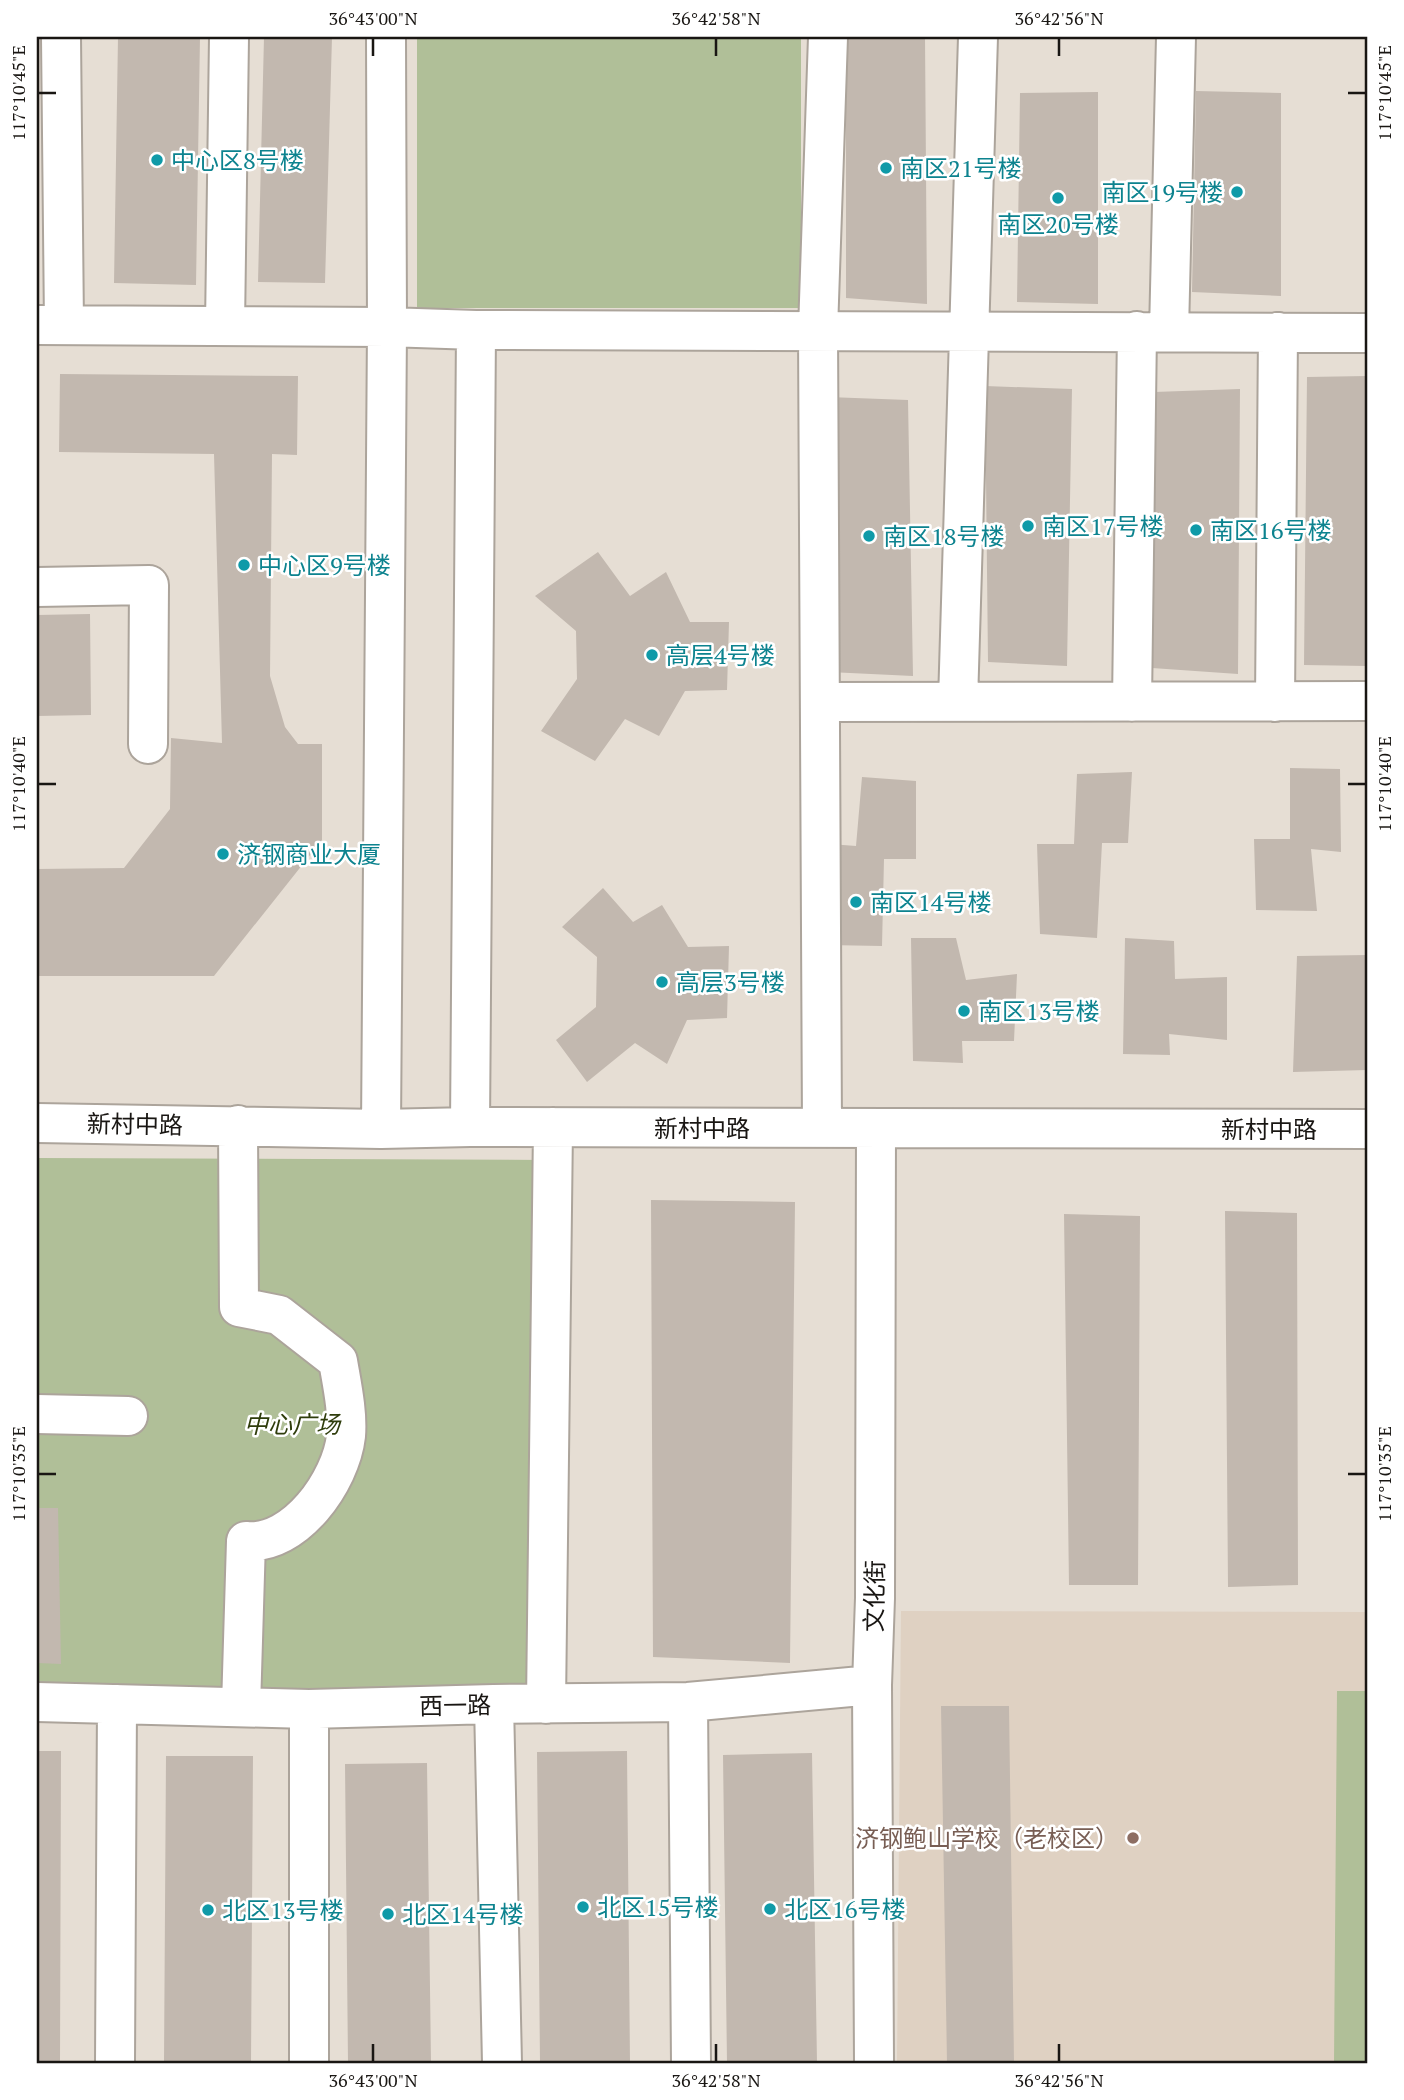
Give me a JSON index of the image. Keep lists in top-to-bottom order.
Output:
{
  "streets": {
    "street": ["新村中路", "文化街", "西一路"]
  },
  "crossings": [
    ["新村中路", "文化街"],
    ["文化街", "西一路"]
  ],
  "parks": ["中心广场"],
  "places": [
    "中心区8号楼",
    "南区21号楼",
    "南区19号楼",
    "南区20号楼",
    "南区17号楼",
    "南区16号楼",
    "南区18号楼",
    "中心区9号楼",
    "高层4号楼",
    "济钢商业大厦",
    "南区14号楼",
    "高层3号楼",
    "南区13号楼",
    "济钢鲍山学校（老校区）",
    "北区15号楼",
    "北区16号楼",
    "北区13号楼",
    "北区14号楼"
  ],
  "coordinates": [
    "36°43'00\"N",
    "36°42'58\"N",
    "36°42'56\"N",
    "117°10'45\"E",
    "117°10'40\"E",
    "117°10'35\"E"
  ]
}
